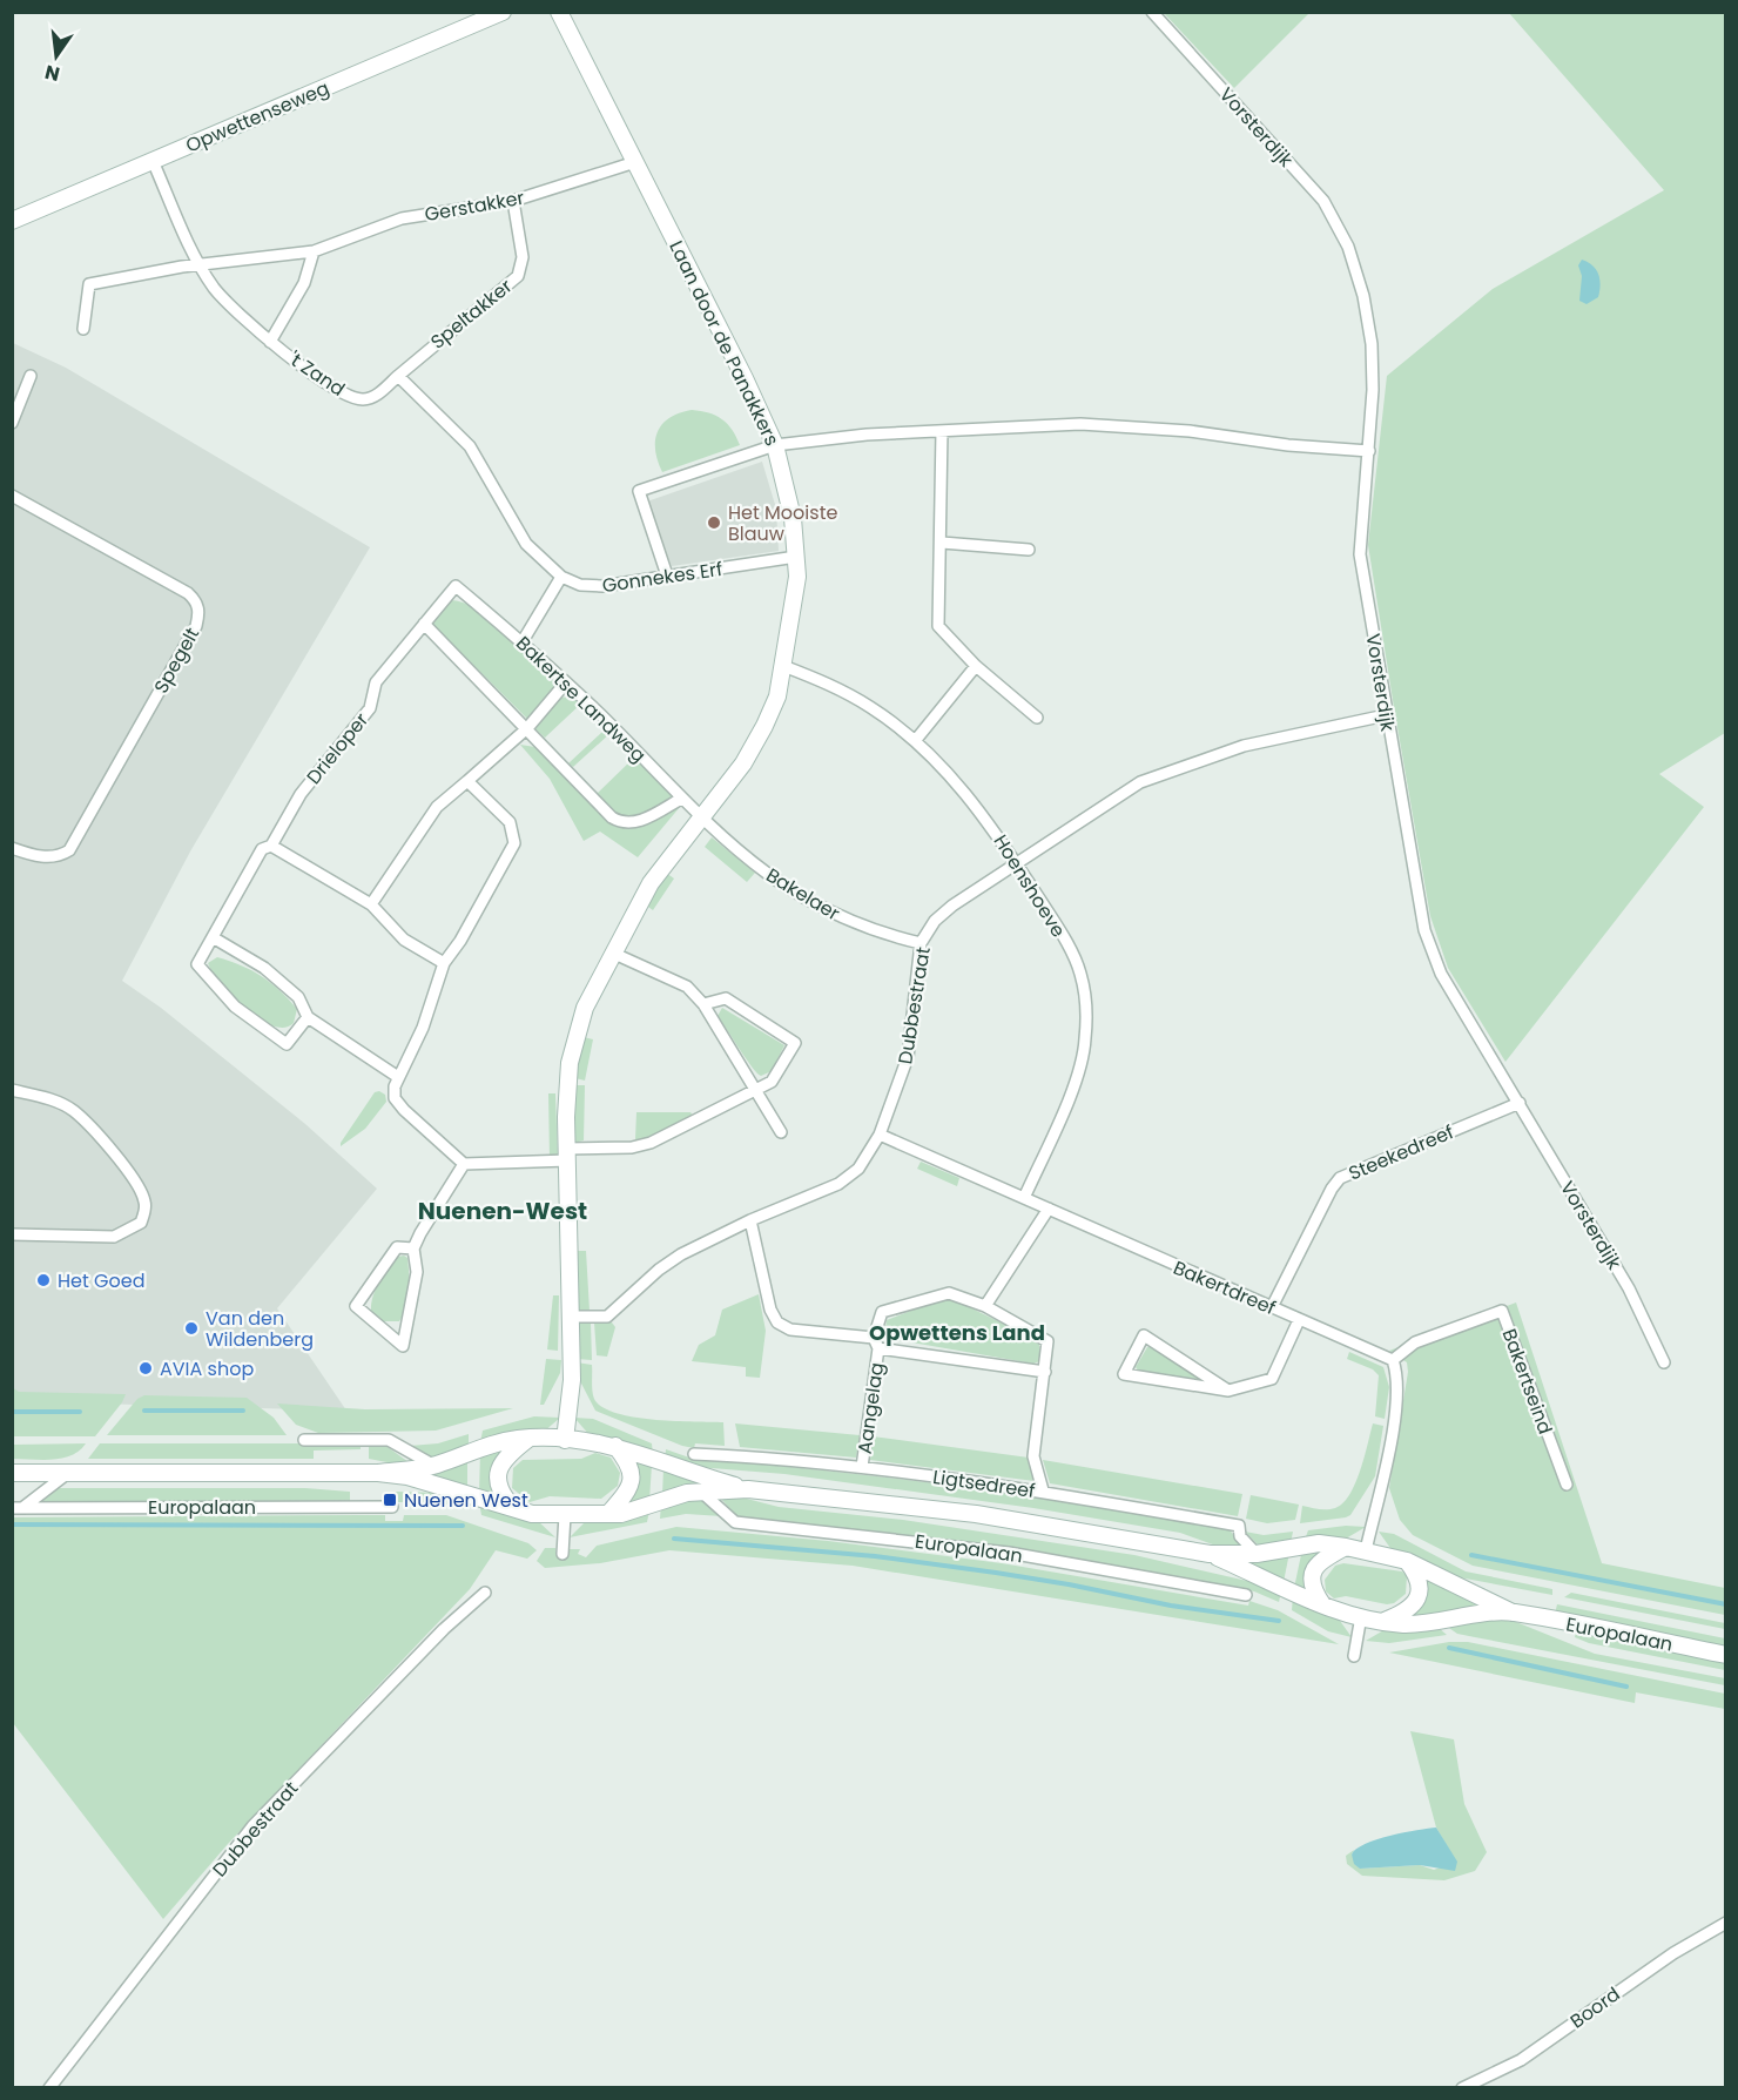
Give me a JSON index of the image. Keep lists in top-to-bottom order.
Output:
{
  "streets": {
    "main road": ["Opwettenseweg", "Laan door de Panakkers", "Europalaan"],
    "street": [
      "Vorsterdijk",
      "Gerstakker",
      "Speltakker",
      "'t Zand",
      "Gonnekes Erf",
      "Spegelt",
      "Bakertse Landweg",
      "Drieloper",
      "Hoenshoeve",
      "Bakelaer",
      "Dubbestraat",
      "Steekedreef",
      "Bakertdreef",
      "Bakertseind",
      "Aangelag",
      "Ligtsedreef",
      "Boord"
    ]
  },
  "crossings": [
    ["Opwettenseweg", "'t Zand"],
    ["Vorsterdijk", "Dubbestraat"],
    ["Vorsterdijk", "Steekedreef"],
    ["Gerstakker", "Speltakker"],
    ["Gerstakker", "Laan door de Panakkers"],
    ["Gerstakker", "'t Zand"],
    ["Speltakker", "'t Zand"],
    ["Laan door de Panakkers", "Gonnekes Erf"],
    ["Laan door de Panakkers", "Bakertse Landweg"],
    ["Laan door de Panakkers", "Hoenshoeve"],
    ["Laan door de Panakkers", "Bakelaer"],
    ["Laan door de Panakkers", "Dubbestraat"],
    ["Laan door de Panakkers", "Europalaan"],
    ["Bakertse Landweg", "Drieloper"],
    ["Bakertse Landweg", "Bakelaer"],
    ["Hoenshoeve", "Dubbestraat"],
    ["Hoenshoeve", "Bakertdreef"],
    ["Bakelaer", "Dubbestraat"],
    ["Dubbestraat", "Bakertdreef"],
    ["Dubbestraat", "Aangelag"],
    ["Steekedreef", "Bakertdreef"],
    ["Bakertdreef", "Bakertseind"],
    ["Aangelag", "Ligtsedreef"],
    ["Ligtsedreef", "Europalaan"]
  ],
  "districts": ["Nuenen-West", "Opwettens Land"],
  "places": {
    "other": [
      "Het Mooiste Blauw",
      "Het Goed",
      "Van den Wildenberg",
      "AVIA shop"
    ],
    "transit": ["Nuenen West"]
  },
  "north": "bottom"
}
